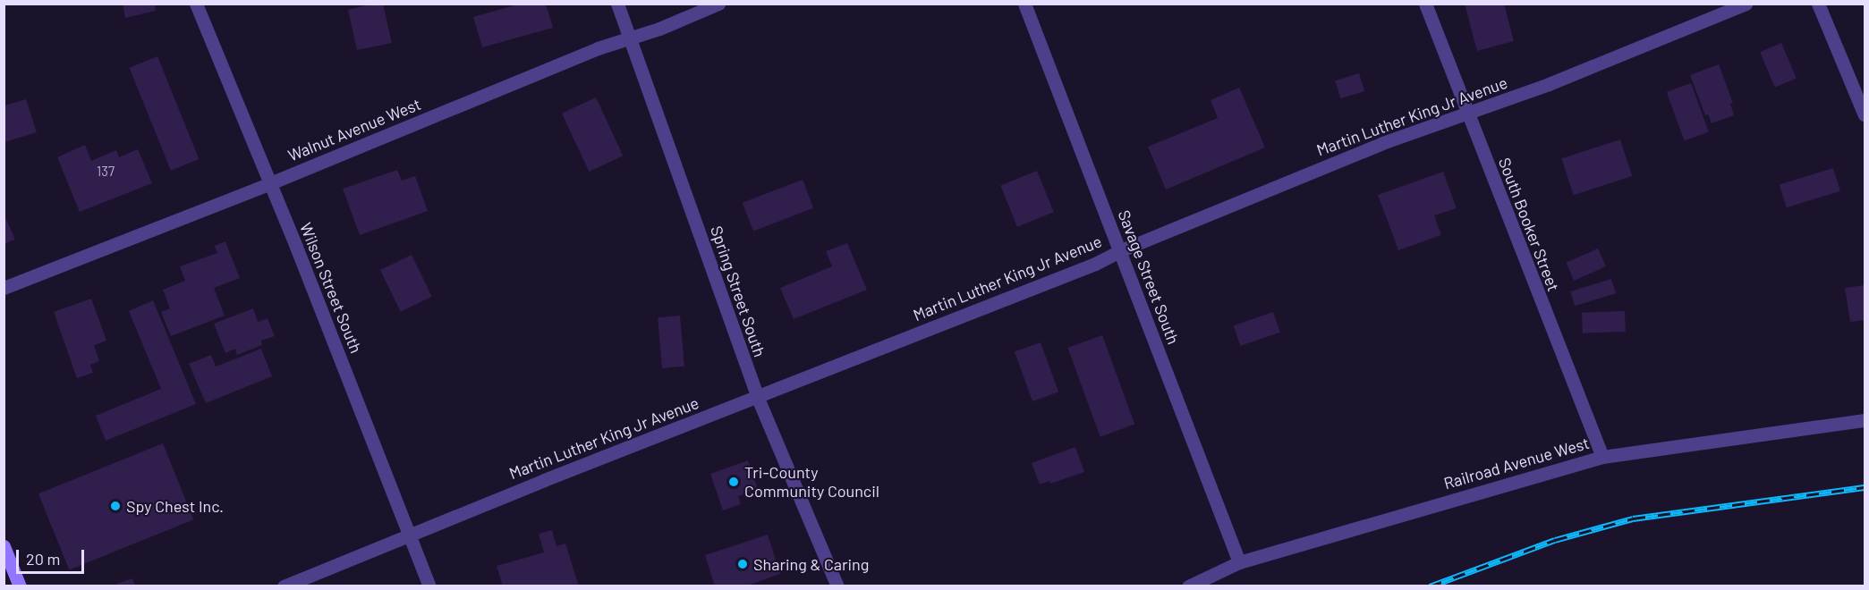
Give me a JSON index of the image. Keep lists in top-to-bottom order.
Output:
{
  "streets": {
    "street": [
      "Martin Luther King Jr Avenue",
      "Walnut Avenue West",
      "South Booker Street",
      "Savage Street South",
      "Wilson Street South",
      "Spring Street South",
      "Railroad Avenue West"
    ]
  },
  "crossings": [
    ["Martin Luther King Jr Avenue", "South Booker Street"],
    ["Martin Luther King Jr Avenue", "Savage Street South"],
    ["Martin Luther King Jr Avenue", "Wilson Street South"],
    ["Martin Luther King Jr Avenue", "Spring Street South"],
    ["Walnut Avenue West", "Wilson Street South"],
    ["Walnut Avenue West", "Spring Street South"],
    ["South Booker Street", "Railroad Avenue West"],
    ["Savage Street South", "Railroad Avenue West"]
  ],
  "places": ["Tri-County Community Council", "Spy Chest Inc.", "Sharing & Caring"],
  "house_numbers": ["137"],
  "scale_bar": "20 m"
}
